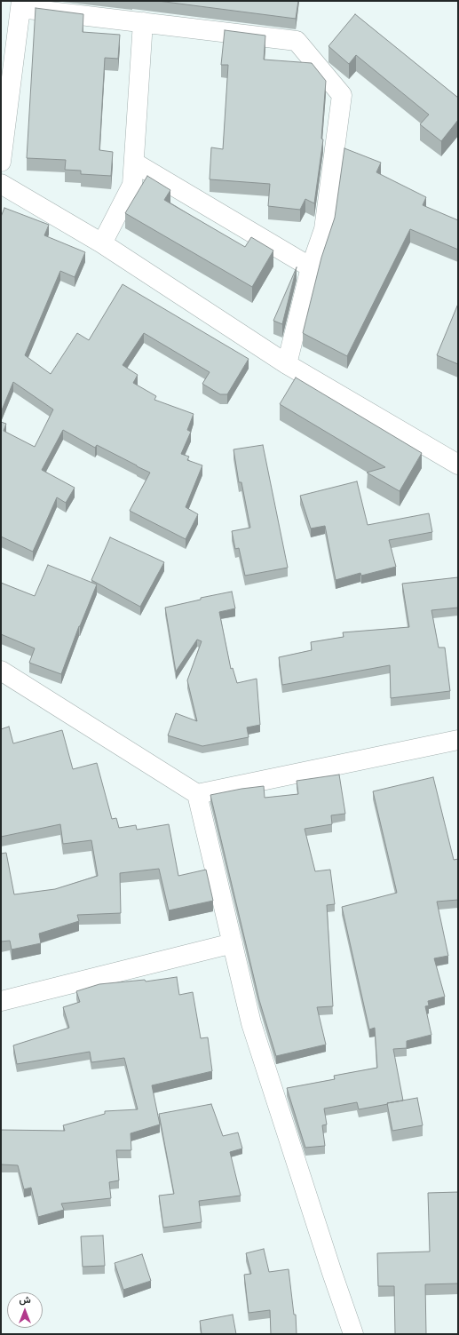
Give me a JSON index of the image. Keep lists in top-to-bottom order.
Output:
{
  "north": "top"
}
